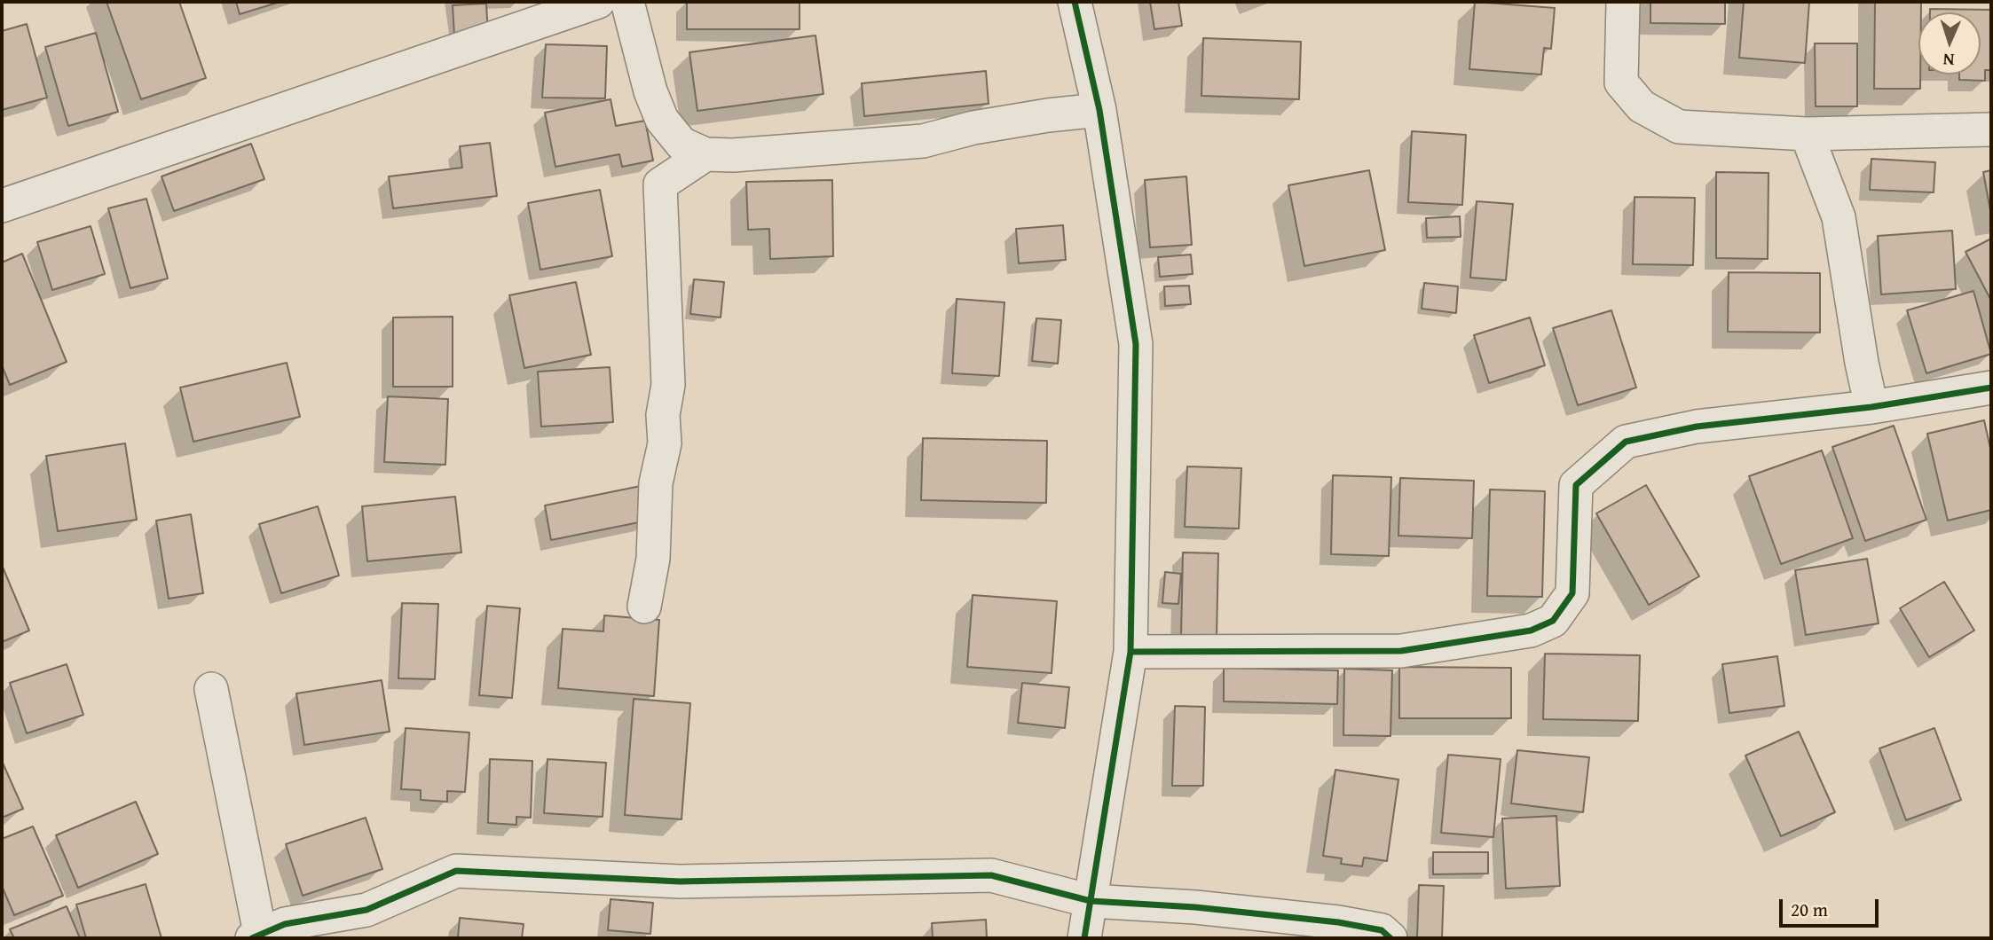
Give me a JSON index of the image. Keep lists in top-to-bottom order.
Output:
{
  "scale_bar": "20 m",
  "north": "bottom"
}
